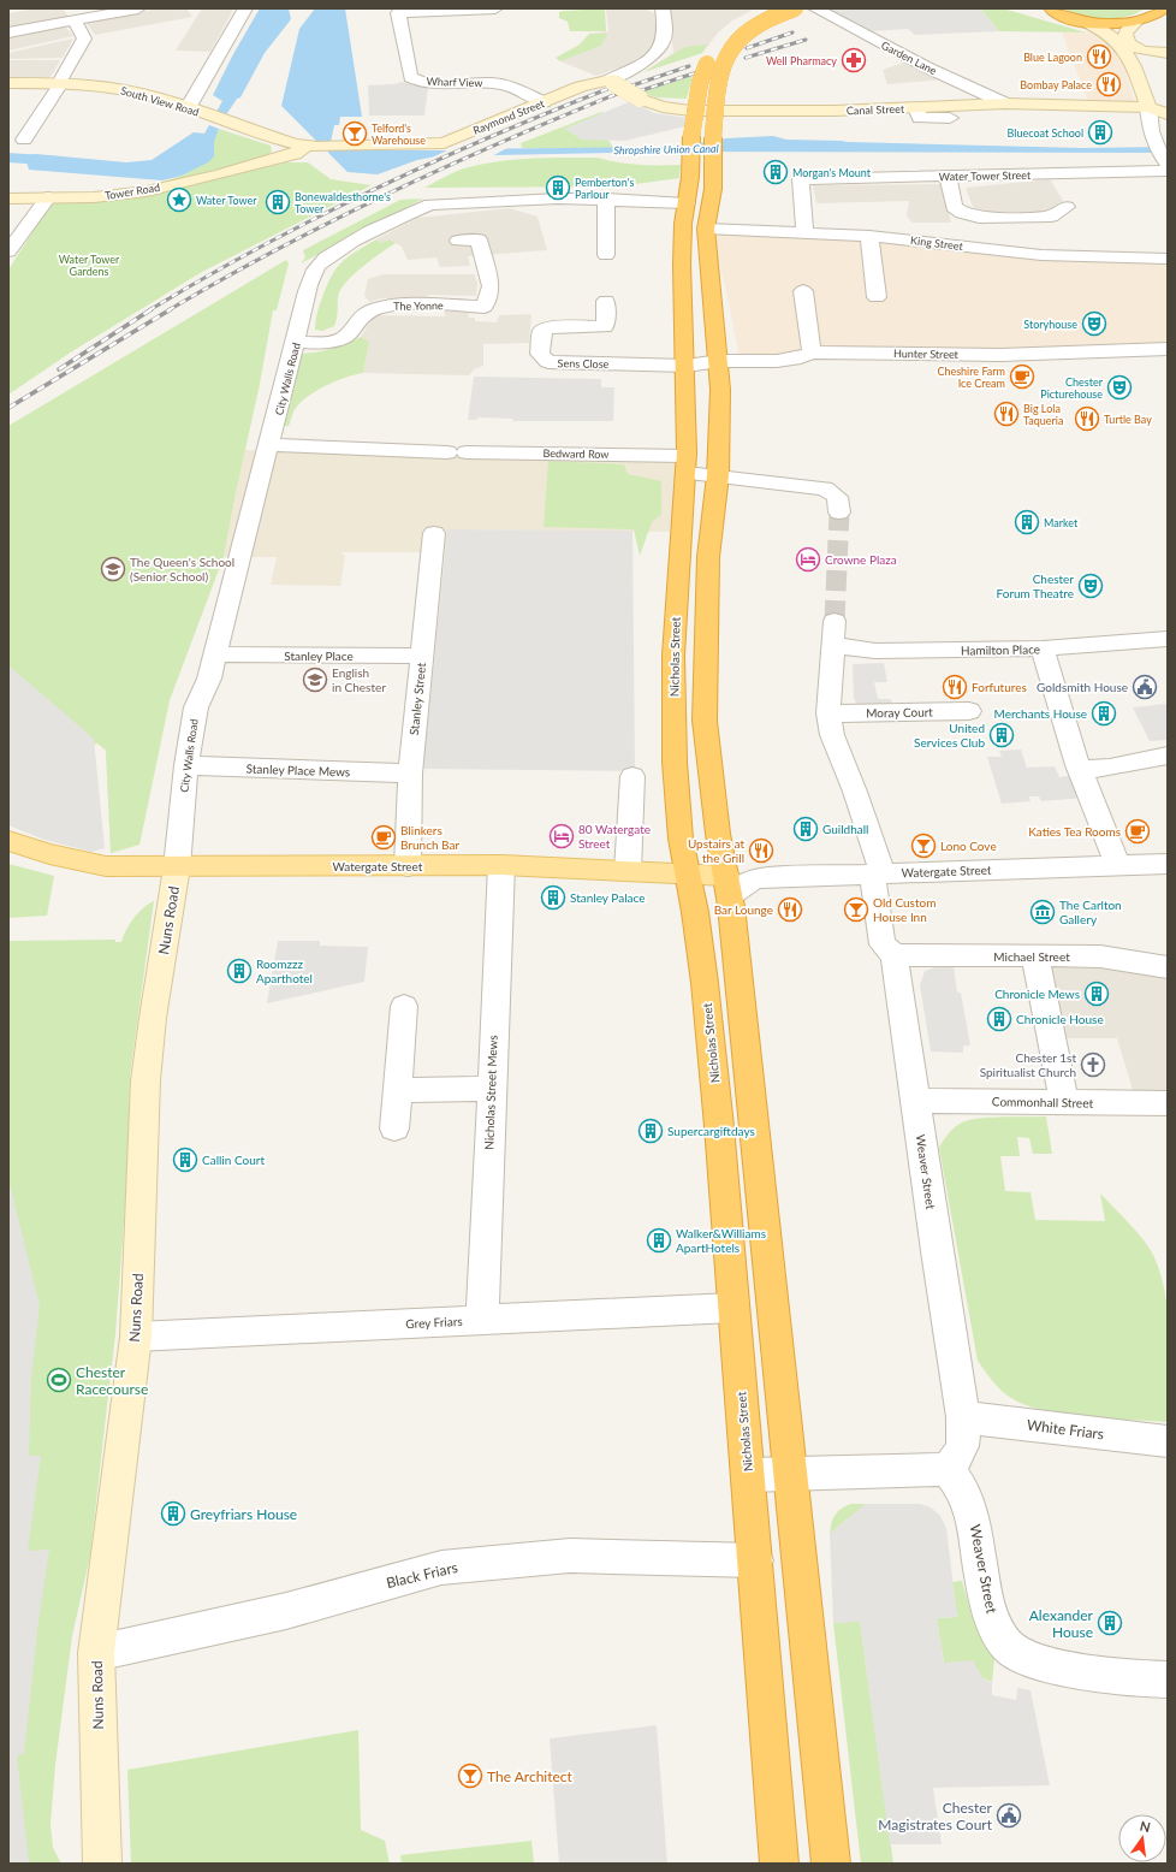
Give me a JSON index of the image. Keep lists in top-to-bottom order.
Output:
{
  "streets": {
    "highway": ["Nicholas Street"],
    "main road": ["Watergate Street"],
    "street": [
      "Garden Lane",
      "Wharf View",
      "South View Road",
      "Canal Street",
      "Raymond Street",
      "Water Tower Street",
      "Tower Road",
      "King Street",
      "The Yonne",
      "Hunter Street",
      "Sens Close",
      "City Walls Road",
      "Bedward Row",
      "Hamilton Place",
      "Stanley Place",
      "Stanley Street",
      "Moray Court",
      "Stanley Place Mews",
      "Nuns Road",
      "Michael Street",
      "Nicholas Street Mews",
      "Commonhall Street",
      "Weaver Street",
      "Grey Friars",
      "White Friars",
      "Black Friars"
    ]
  },
  "crossings": [
    ["Garden Lane", "Canal Street"],
    ["Wharf View", "Raymond Street"],
    ["South View Road", "Raymond Street"],
    ["South View Road", "Tower Road"],
    ["Canal Street", "Raymond Street"],
    ["Raymond Street", "Tower Road"],
    ["Water Tower Street", "King Street"],
    ["The Yonne", "City Walls Road"],
    ["Hunter Street", "Sens Close"],
    ["Hunter Street", "Nicholas Street"],
    ["Sens Close", "Nicholas Street"],
    ["City Walls Road", "Bedward Row"],
    ["City Walls Road", "Stanley Place"],
    ["City Walls Road", "Nicholas Street"],
    ["City Walls Road", "Stanley Place Mews"],
    ["City Walls Road", "Watergate Street"],
    ["City Walls Road", "Nuns Road"],
    ["Bedward Row", "Nicholas Street"],
    ["Hamilton Place", "Weaver Street"],
    ["Stanley Place", "Stanley Street"],
    ["Nicholas Street", "Watergate Street"],
    ["Nicholas Street", "Grey Friars"],
    ["Nicholas Street", "Black Friars"],
    ["Stanley Street", "Stanley Place Mews"],
    ["Stanley Street", "Watergate Street"],
    ["Moray Court", "Weaver Street"],
    ["Watergate Street", "Nuns Road"],
    ["Watergate Street", "Nicholas Street Mews"],
    ["Watergate Street", "Weaver Street"],
    ["Nuns Road", "Grey Friars"],
    ["Nuns Road", "Black Friars"],
    ["Michael Street", "Weaver Street"],
    ["Nicholas Street Mews", "Grey Friars"],
    ["Commonhall Street", "Weaver Street"],
    ["Weaver Street", "White Friars"]
  ],
  "water": ["Shropshire Union Canal"],
  "parks": ["Water Tower Gardens"],
  "places": {
    "restaurant": [
      "Blue Lagoon",
      "Bombay Palace",
      "Big Lola Taqueria",
      "Turtle Bay",
      "Forfutures",
      "Upstairs at the Grill",
      "Bar Lounge"
    ],
    "pharmacy": ["Well Pharmacy"],
    "building": [
      "Bluecoat School",
      "Morgan's Mount",
      "Pemberton's Parlour",
      "Bonewaldesthorne's Tower",
      "Market",
      "Merchants House",
      "United Services Club",
      "Guildhall",
      "Stanley Palace",
      "Roomzzz Aparthotel",
      "Chronicle Mews",
      "Chronicle House",
      "Supercargiftdays",
      "Callin Court",
      "Walker&Williams ApartHotels",
      "Greyfriars House",
      "Alexander House"
    ],
    "bar": [
      "Telford's Warehouse",
      "Lono Cove",
      "Old Custom House Inn",
      "The Architect"
    ],
    "place": ["Water Tower"],
    "theatre": ["Storyhouse", "Chester Picturehouse", "Chester Forum Theatre"],
    "cafe": ["Cheshire Farm Ice Cream", "Katies Tea Rooms", "Blinkers Brunch Bar"],
    "hotel": ["Crowne Plaza", "80 Watergate Street"],
    "school or university": ["The Queen's School (Senior School)", "English in Chester"],
    "public building": ["Goldsmith House", "Chester Magistrates Court"],
    "museum": ["The Carlton Gallery"],
    "church": ["Chester 1st Spiritualist Church"],
    "sports": ["Chester Racecourse"]
  },
  "north": "top"
}
